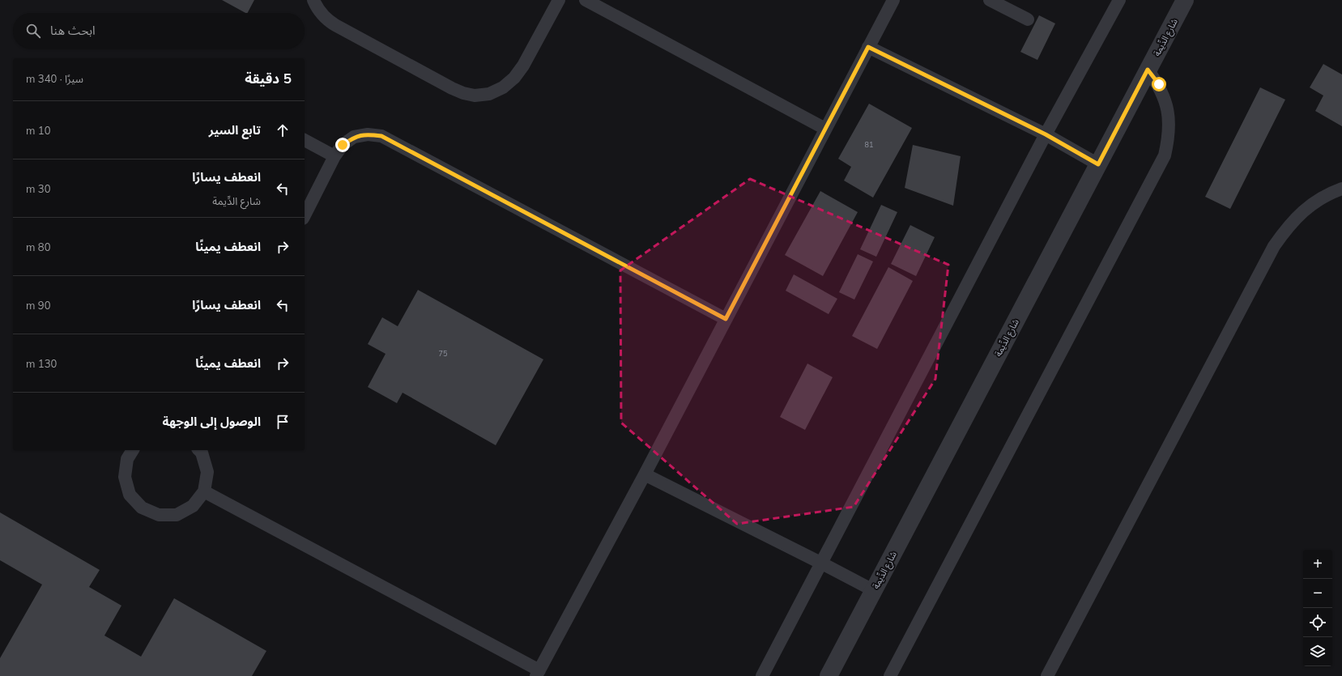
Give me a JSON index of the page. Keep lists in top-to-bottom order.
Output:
{
  "streets": {
    "street": ["شارع الدِّيمة"]
  },
  "house_numbers": ["81", "75"],
  "page": {
    "search": "ابحث هنا",
    "heading": ["5 دقيقة", "سيرًا · 340 m"],
    "list": [
      ["تابع السير", "10 m"],
      ["انعطف يسارًا", "شارع الدِّيمة", "30 m"],
      ["انعطف يمينًا", "80 m"],
      ["انعطف يسارًا", "90 m"],
      ["انعطف يمينًا", "130 m"],
      "الوصول إلى الوجهة"
    ],
    "map_buttons": ["+", "−"]
  }
}
